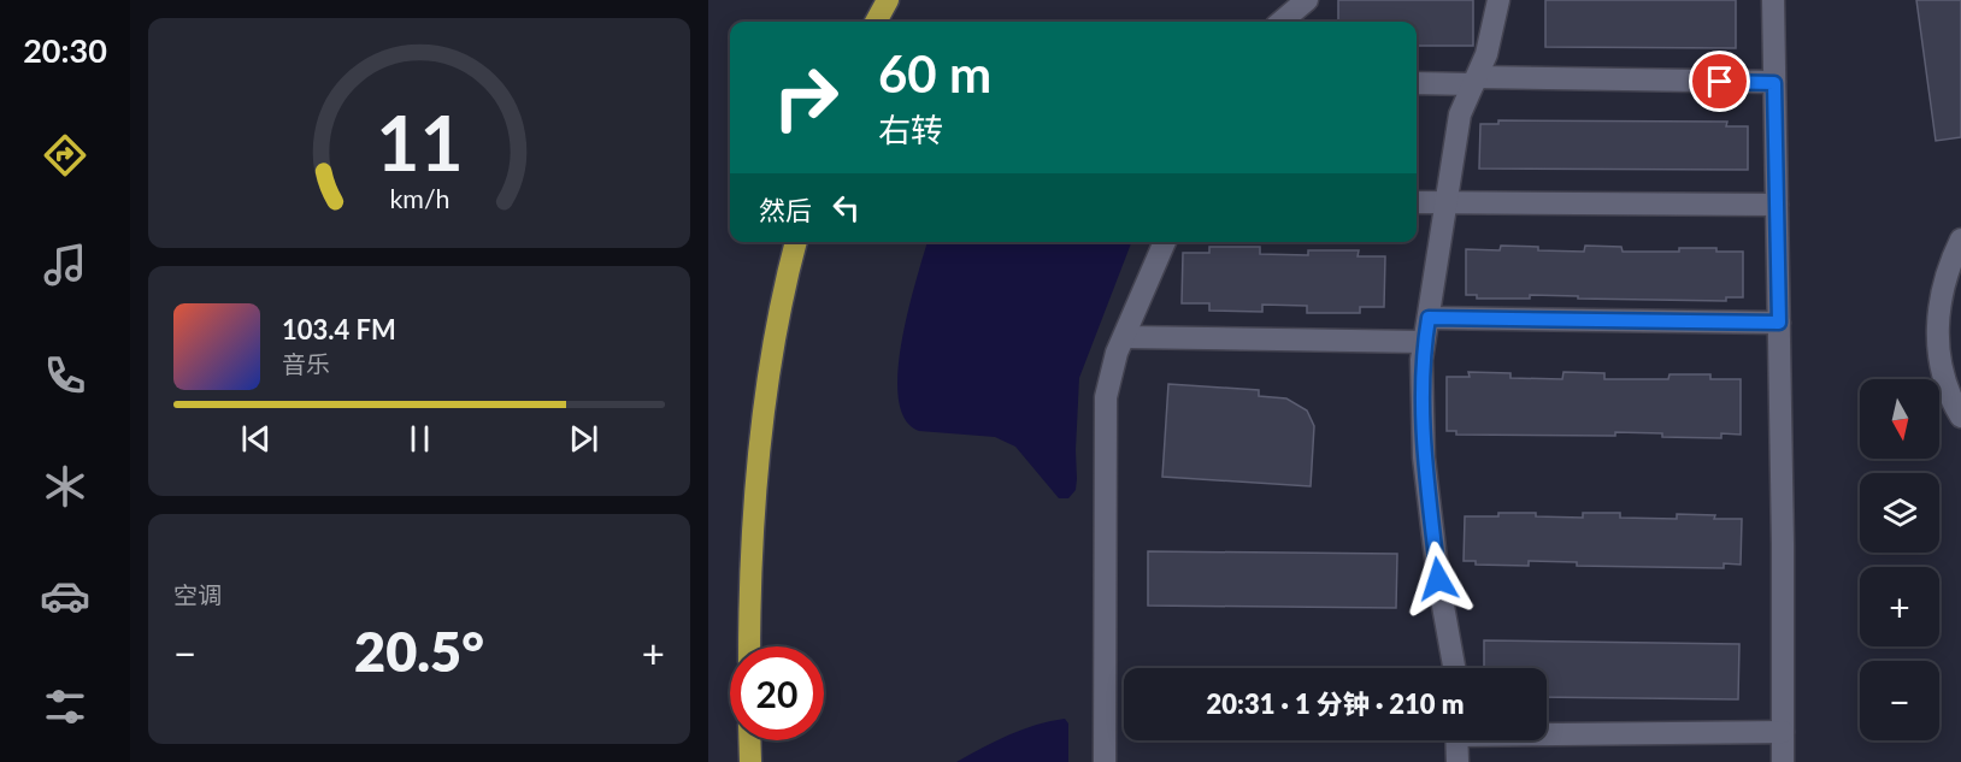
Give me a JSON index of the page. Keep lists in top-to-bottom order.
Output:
{
  "north": "bottom",
  "page": {
    "tabs": "20:30",
    "turn": ["60 m", "右转"],
    "then": "然后",
    "song": ["103.4 FM", "音乐"],
    "map_buttons": ["+", "−"],
    "tile": "空调",
    "heat": ["−", "20.5°", "+"],
    "limit": "20",
    "trip": "20:31 · 1 分钟 · 210 m",
    "gauge": ["11", "km/h"]
  }
}
